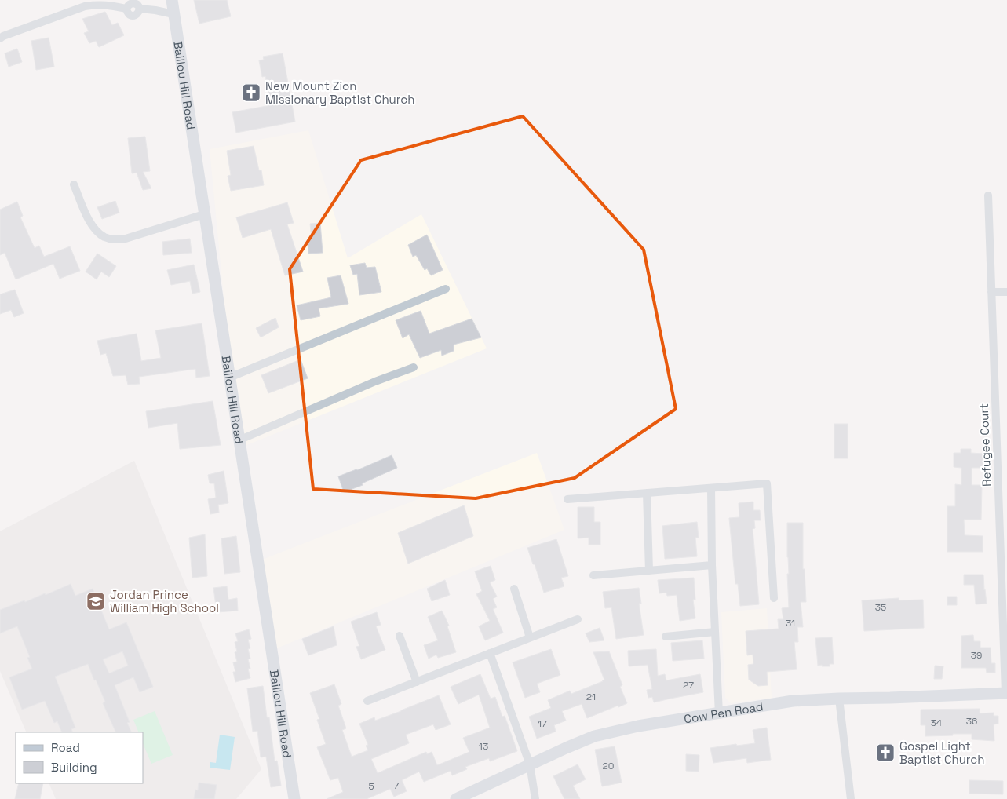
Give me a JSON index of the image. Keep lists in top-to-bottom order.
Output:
{
  "streets": {
    "main road": ["Baillou Hill Road", "Cow Pen Road"],
    "street": ["Refugee Court"]
  },
  "crossings": [
    ["Refugee Court", "Cow Pen Road"]
  ],
  "places": {
    "church": ["New Mount Zion Missionary Baptist Church", "Gospel Light Baptist Church"],
    "school or university": ["Jordan Prince William High School"]
  },
  "house_numbers": [
    "35",
    "31",
    "39",
    "27",
    "21",
    "36",
    "34",
    "17",
    "13",
    "20",
    "7",
    "5"
  ],
  "legend": ["Road", "Building"]
}
